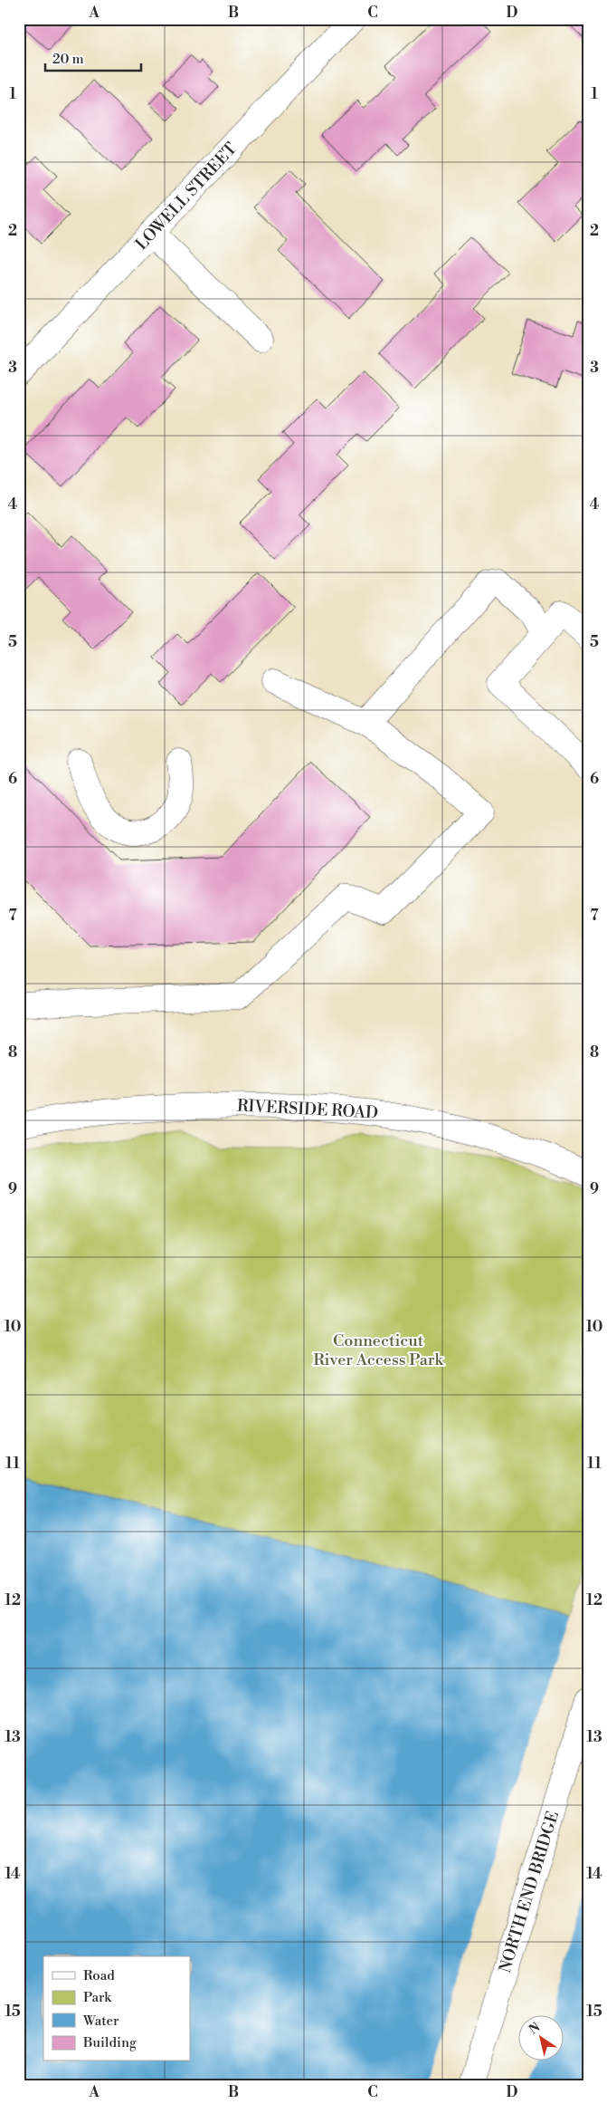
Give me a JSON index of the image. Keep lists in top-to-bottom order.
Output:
{
  "streets": {
    "street": ["LOWELL STREET", "RIVERSIDE ROAD", "NORTH END BRIDGE"]
  },
  "parks": ["Connecticut River Access Park"],
  "legend": [
    "Road",
    "Park",
    "Water",
    "Building"
  ],
  "scale_bar": "20 m",
  "north": "top left",
  "grid": {
    "columns": [
      "A",
      "B",
      "C",
      "D"
    ],
    "rows": [
      "1",
      "2",
      "3",
      "4",
      "5",
      "6",
      "7",
      "8",
      "9",
      "10",
      "11",
      "12",
      "13",
      "14",
      "15"
    ]
  }
}
